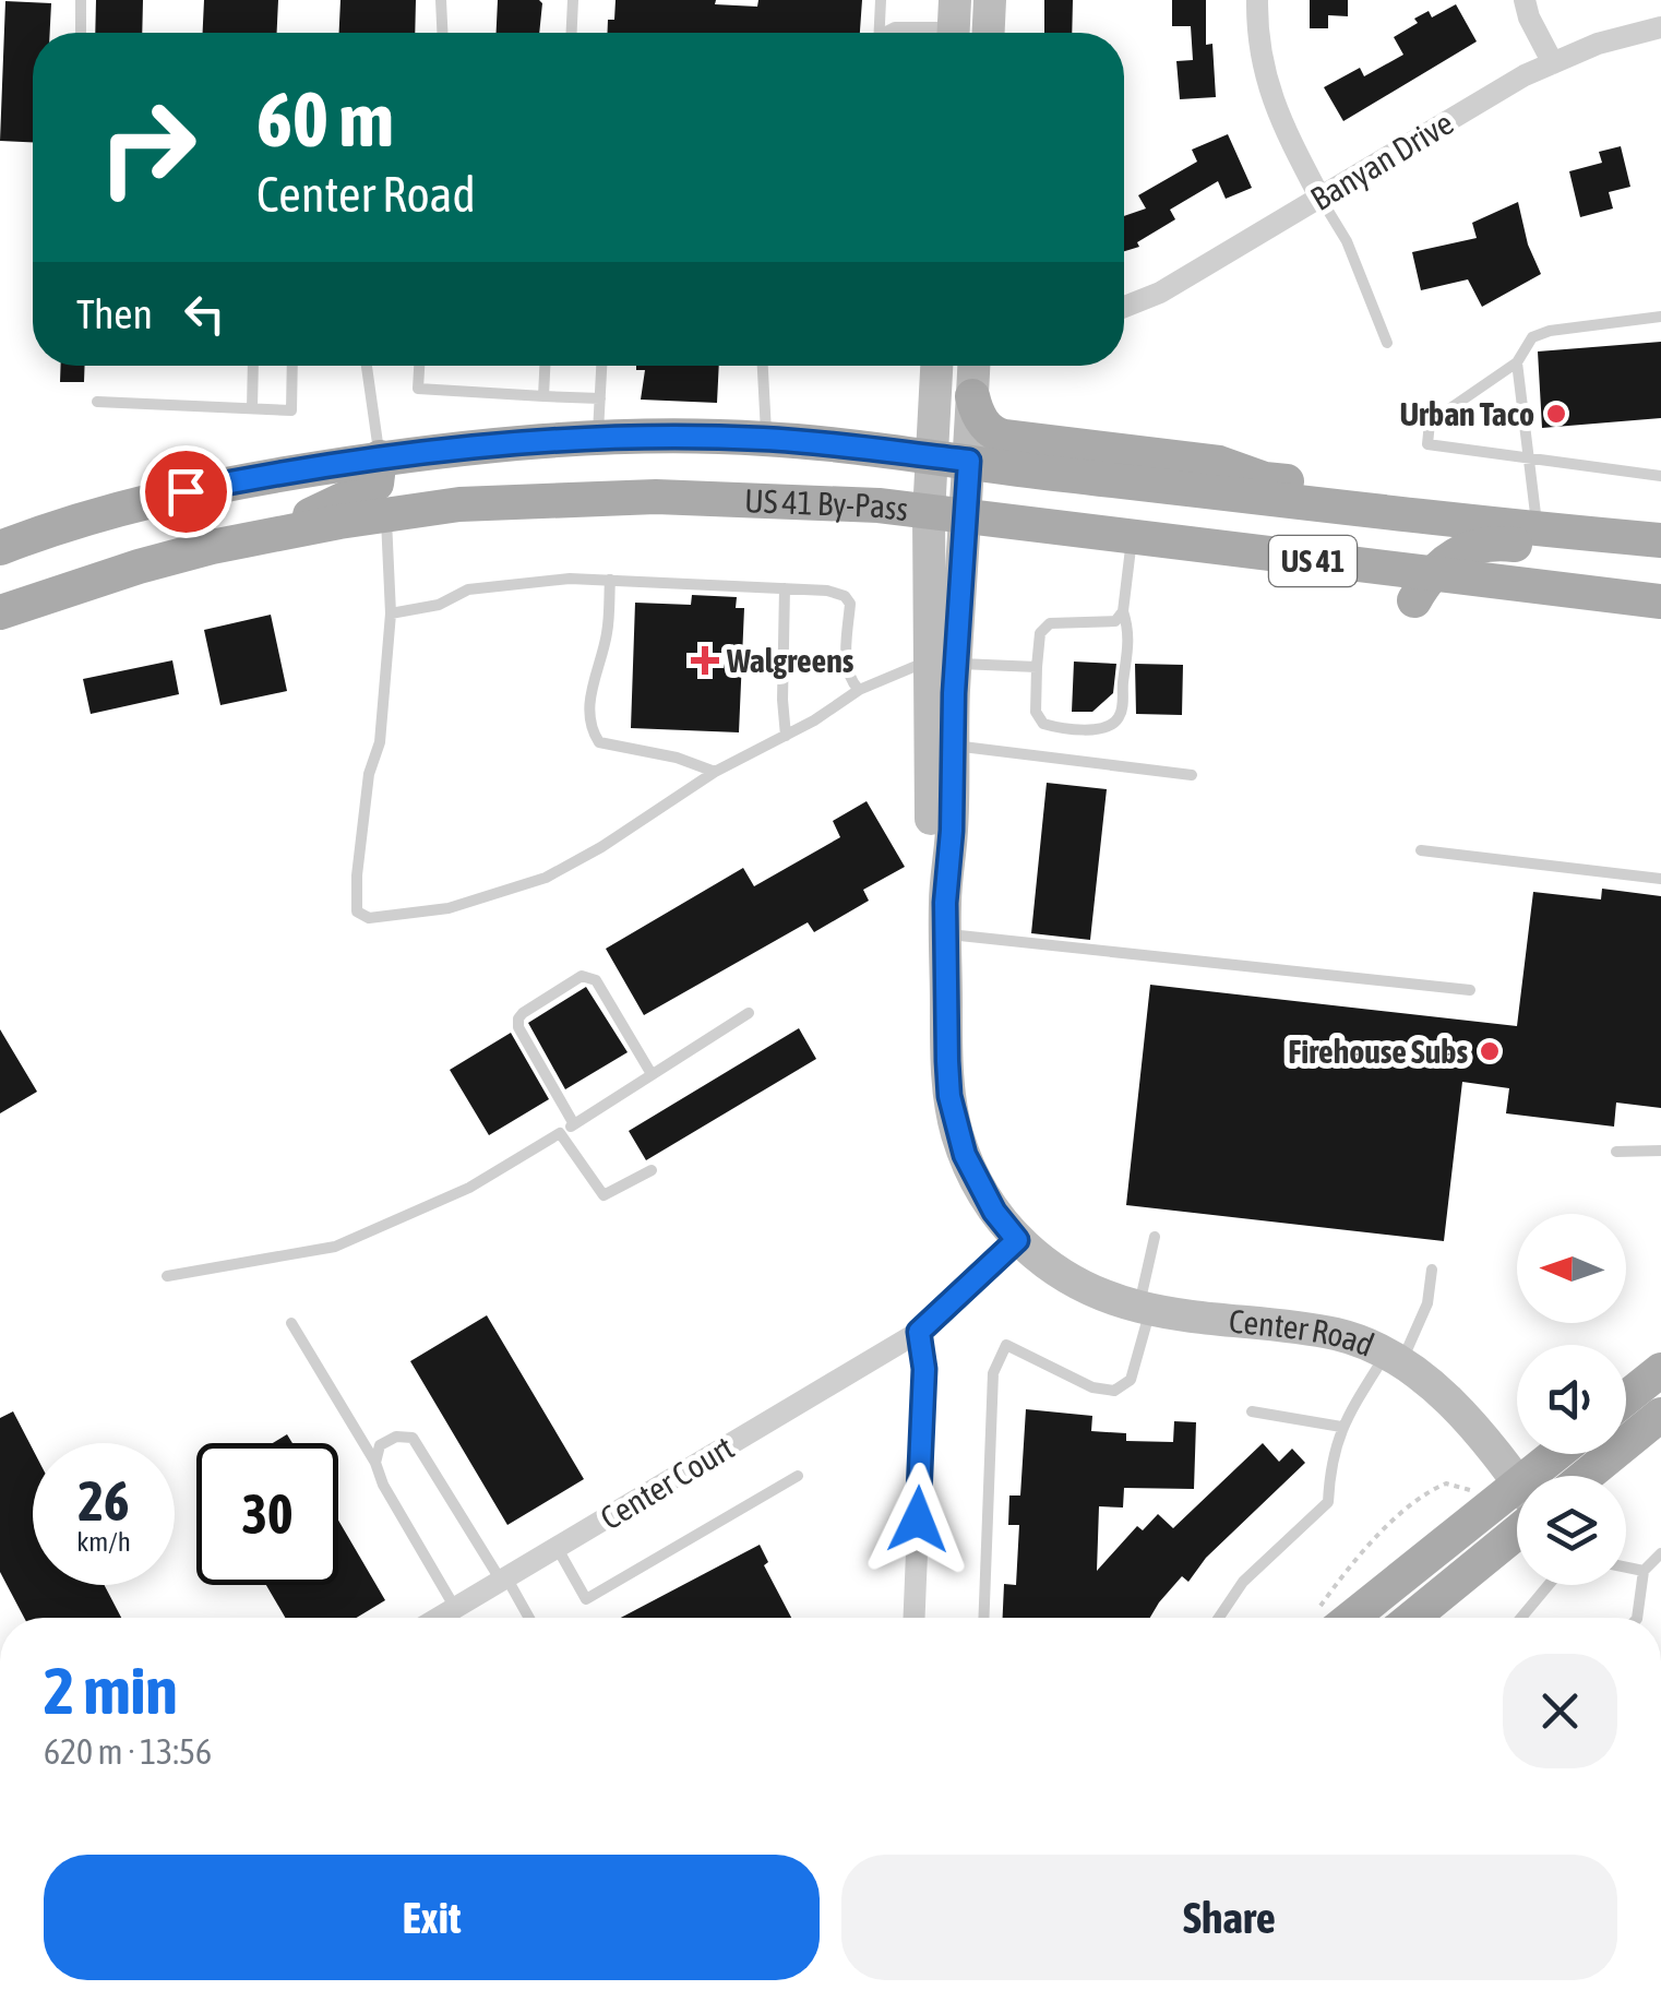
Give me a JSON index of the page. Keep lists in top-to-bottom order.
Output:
{
  "streets": {
    "main road": ["US 41 By-Pass", "US 41"],
    "street": ["Banyan Drive", "Center Road", "Center Court"]
  },
  "crossings": [
    ["US 41 By-Pass", "Center Road"]
  ],
  "places": {
    "other": ["Urban Taco", "Firehouse Subs"],
    "health": ["Walgreens"]
  },
  "north": "left",
  "page": {
    "turn": ["60 m", "Center Road"],
    "then": "Then",
    "speed": "26 km/h",
    "limit": "30",
    "heading": ["2 min", "620 m · 13:56"],
    "buttons": ["Exit", "Share"]
  }
}
